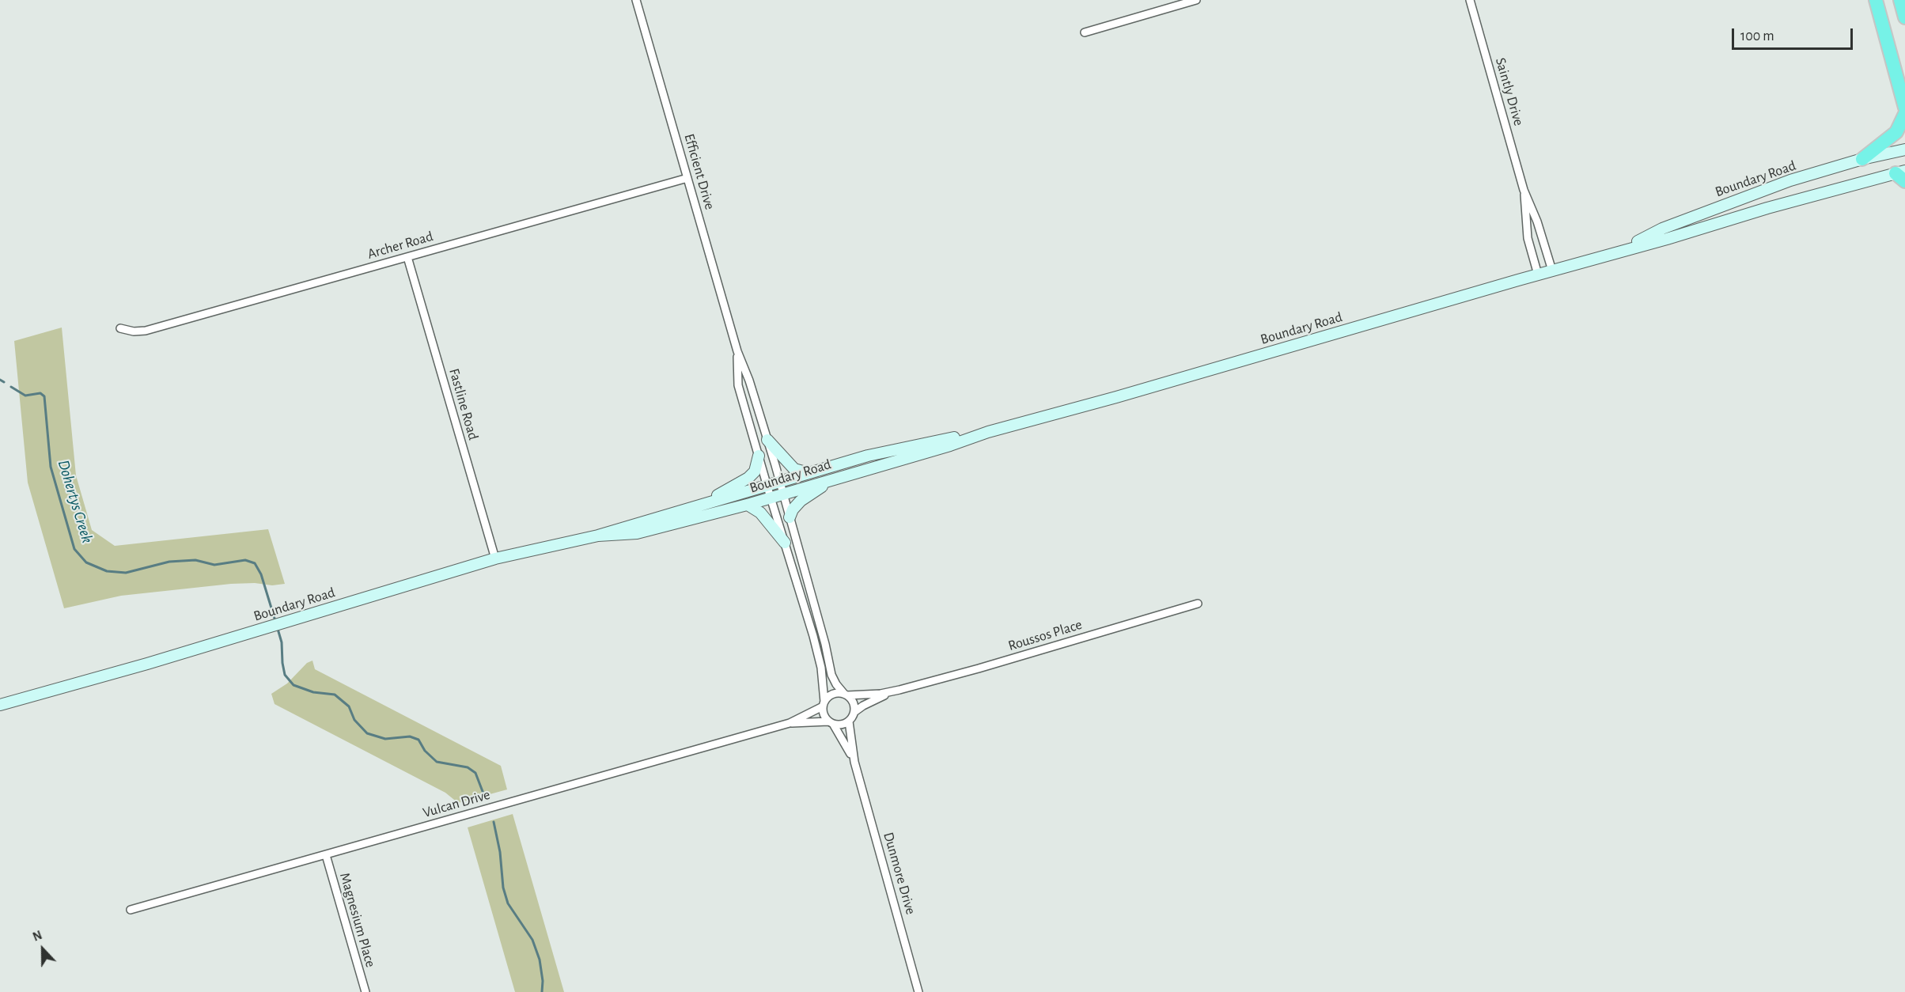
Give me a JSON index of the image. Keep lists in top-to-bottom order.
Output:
{
  "streets": {
    "main road": ["Boundary Road"],
    "street": [
      "Saintly Drive",
      "Efficient Drive",
      "Archer Road",
      "Fastline Road",
      "Roussos Place",
      "Vulcan Drive",
      "Dunmore Drive",
      "Magnesium Place"
    ]
  },
  "crossings": [
    ["Saintly Drive", "Boundary Road"],
    ["Efficient Drive", "Boundary Road"],
    ["Efficient Drive", "Archer Road"],
    ["Boundary Road", "Fastline Road"],
    ["Archer Road", "Fastline Road"],
    ["Roussos Place", "Vulcan Drive"],
    ["Roussos Place", "Dunmore Drive"],
    ["Vulcan Drive", "Dunmore Drive"],
    ["Vulcan Drive", "Magnesium Place"]
  ],
  "water": ["Dohertys Creek"],
  "scale_bar": "100 m",
  "north": "top"
}
